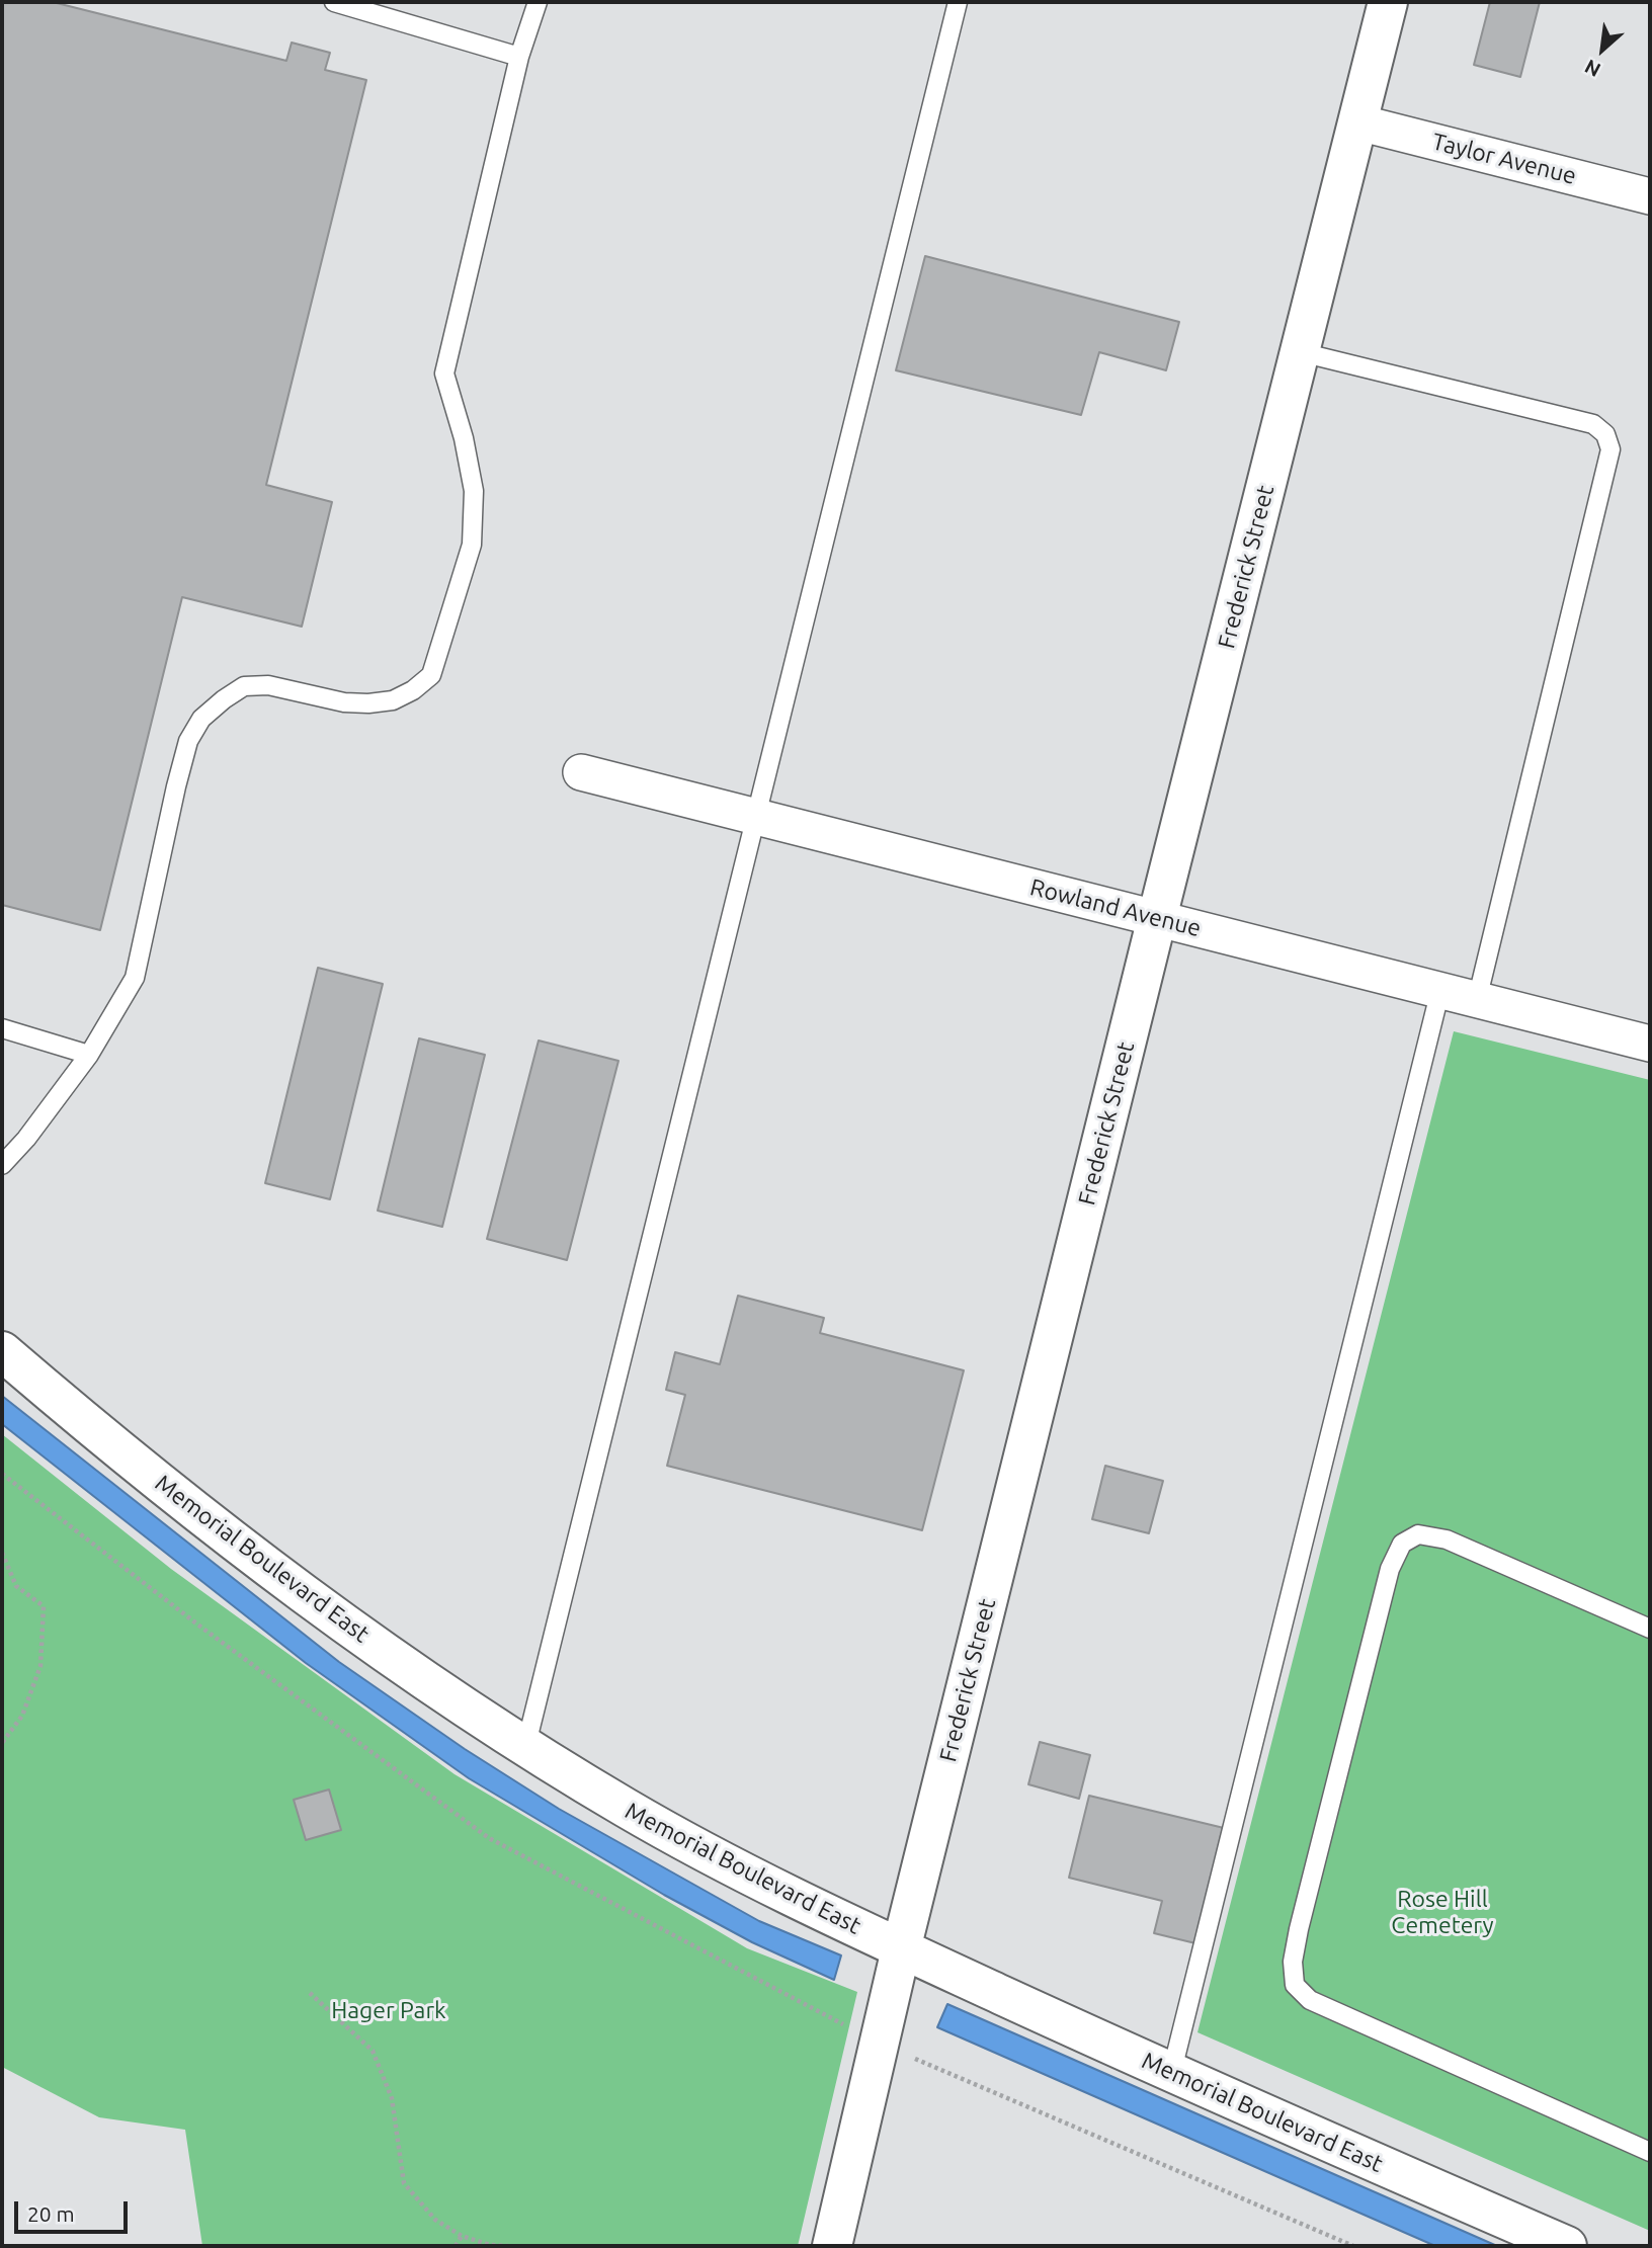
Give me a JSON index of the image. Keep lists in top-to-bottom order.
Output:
{
  "streets": {
    "main road": ["Frederick Street", "Memorial Boulevard East"],
    "street": ["Taylor Avenue", "Rowland Avenue"]
  },
  "crossings": [
    ["Taylor Avenue", "Frederick Street"],
    ["Frederick Street", "Rowland Avenue"],
    ["Frederick Street", "Memorial Boulevard East"]
  ],
  "parks": ["Rose Hill Cemetery", "Hager Park"],
  "scale_bar": "20 m",
  "north": "bottom left"
}
